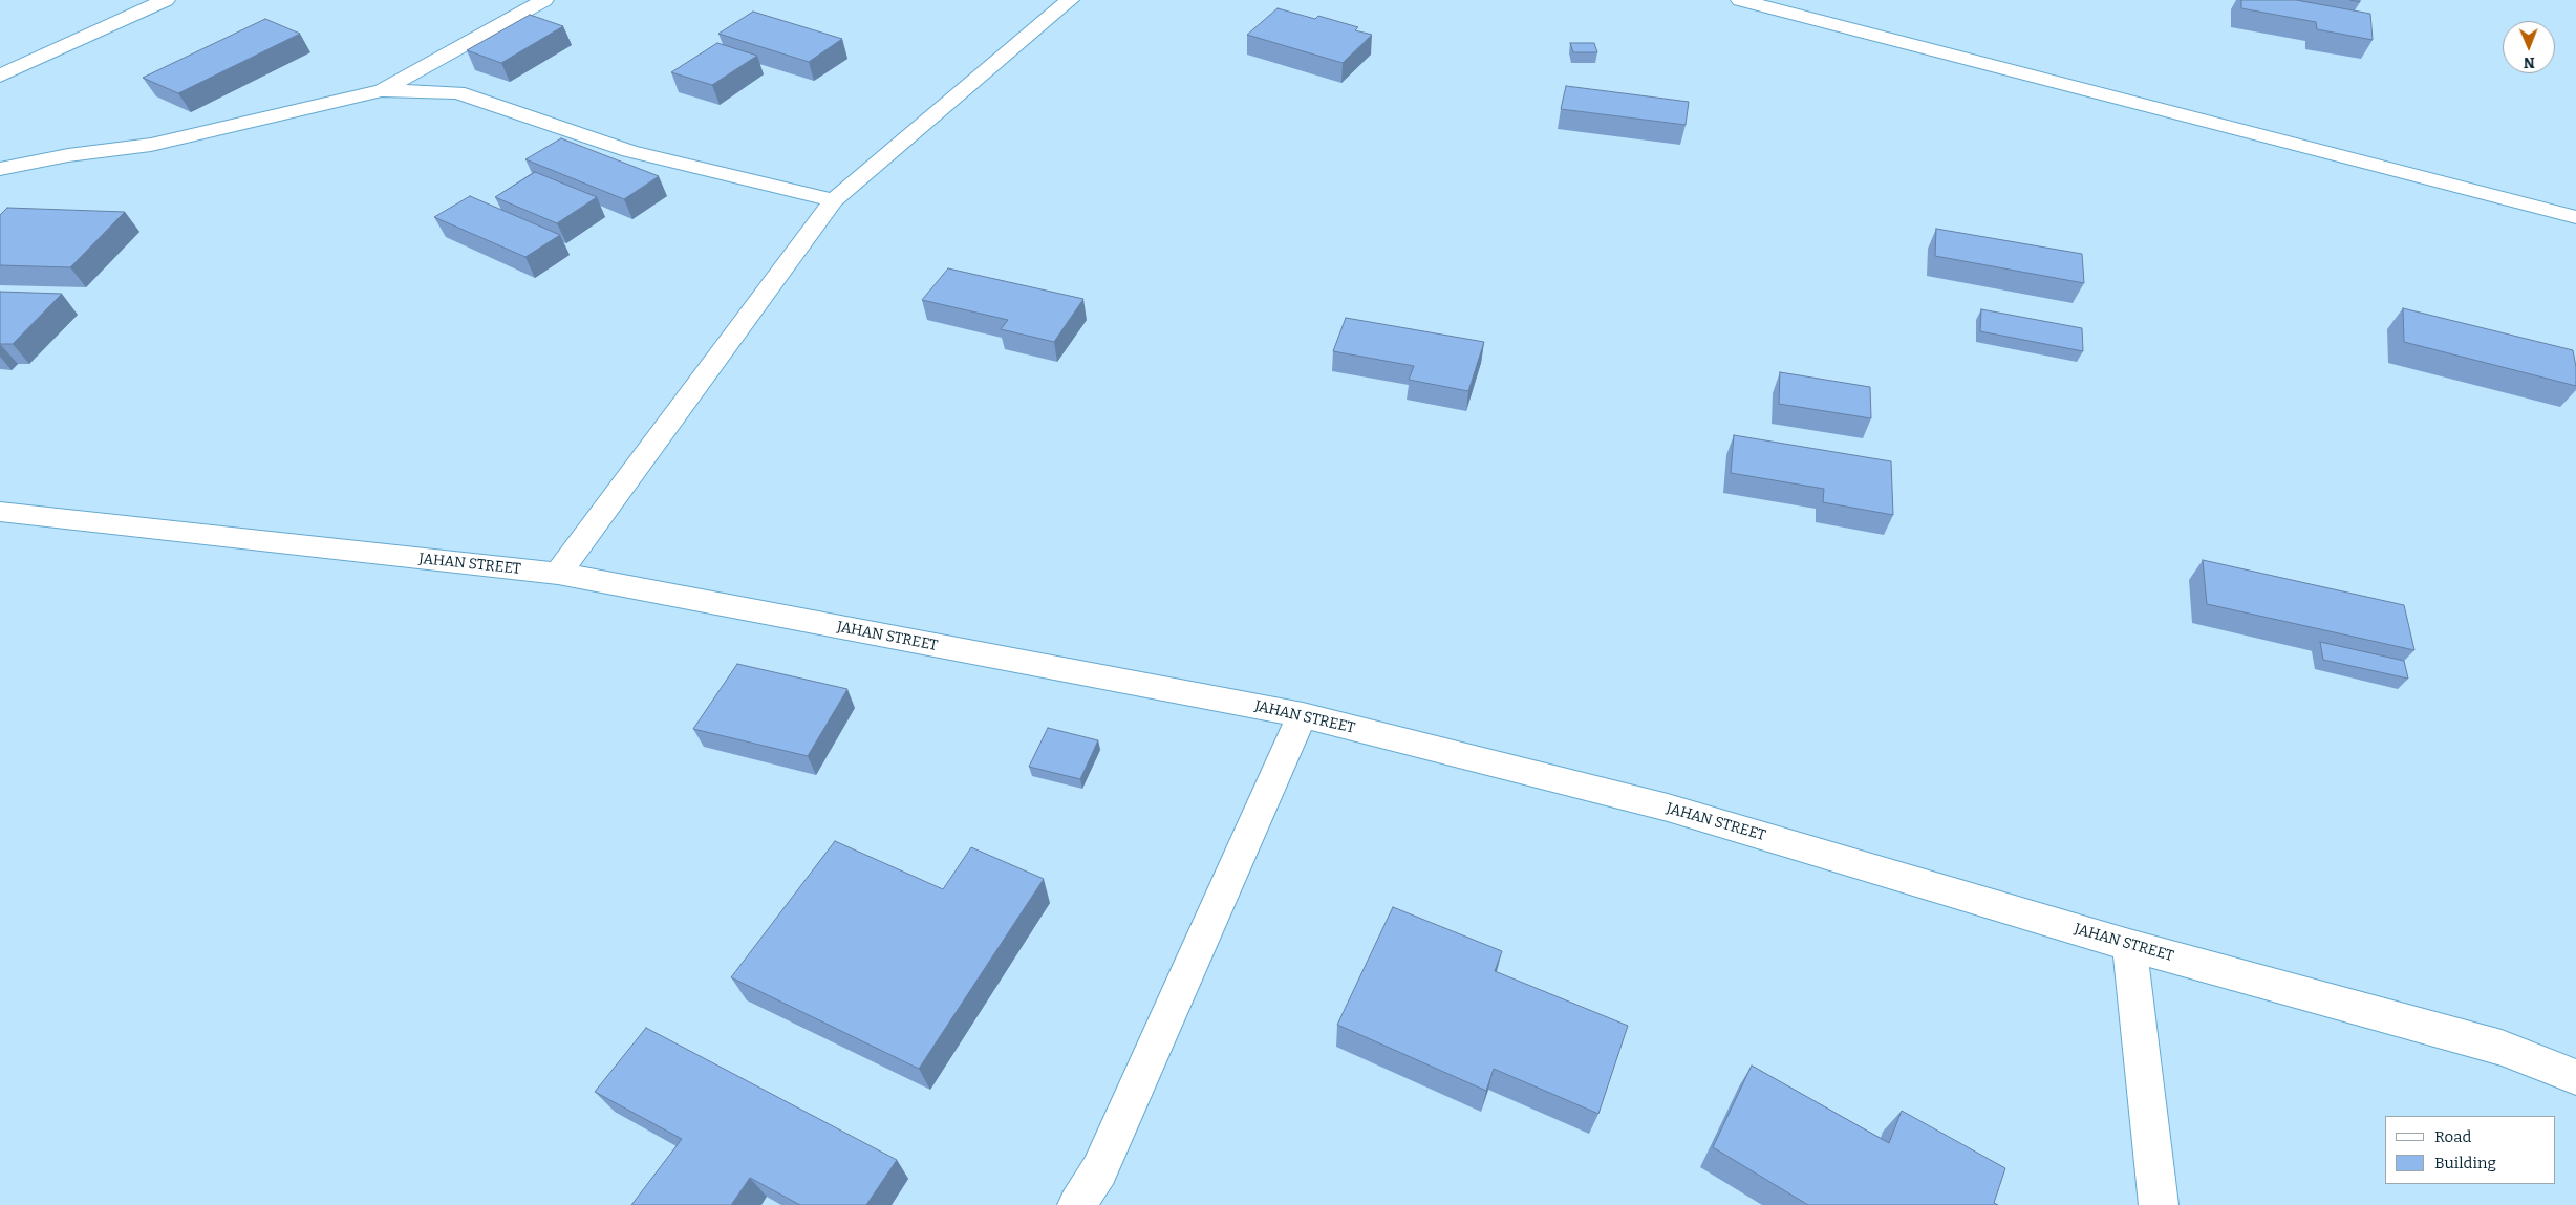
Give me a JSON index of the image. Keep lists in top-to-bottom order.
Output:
{
  "streets": {
    "street": ["JAHAN STREET"]
  },
  "legend": ["Road", "Building"],
  "north": "bottom"
}
